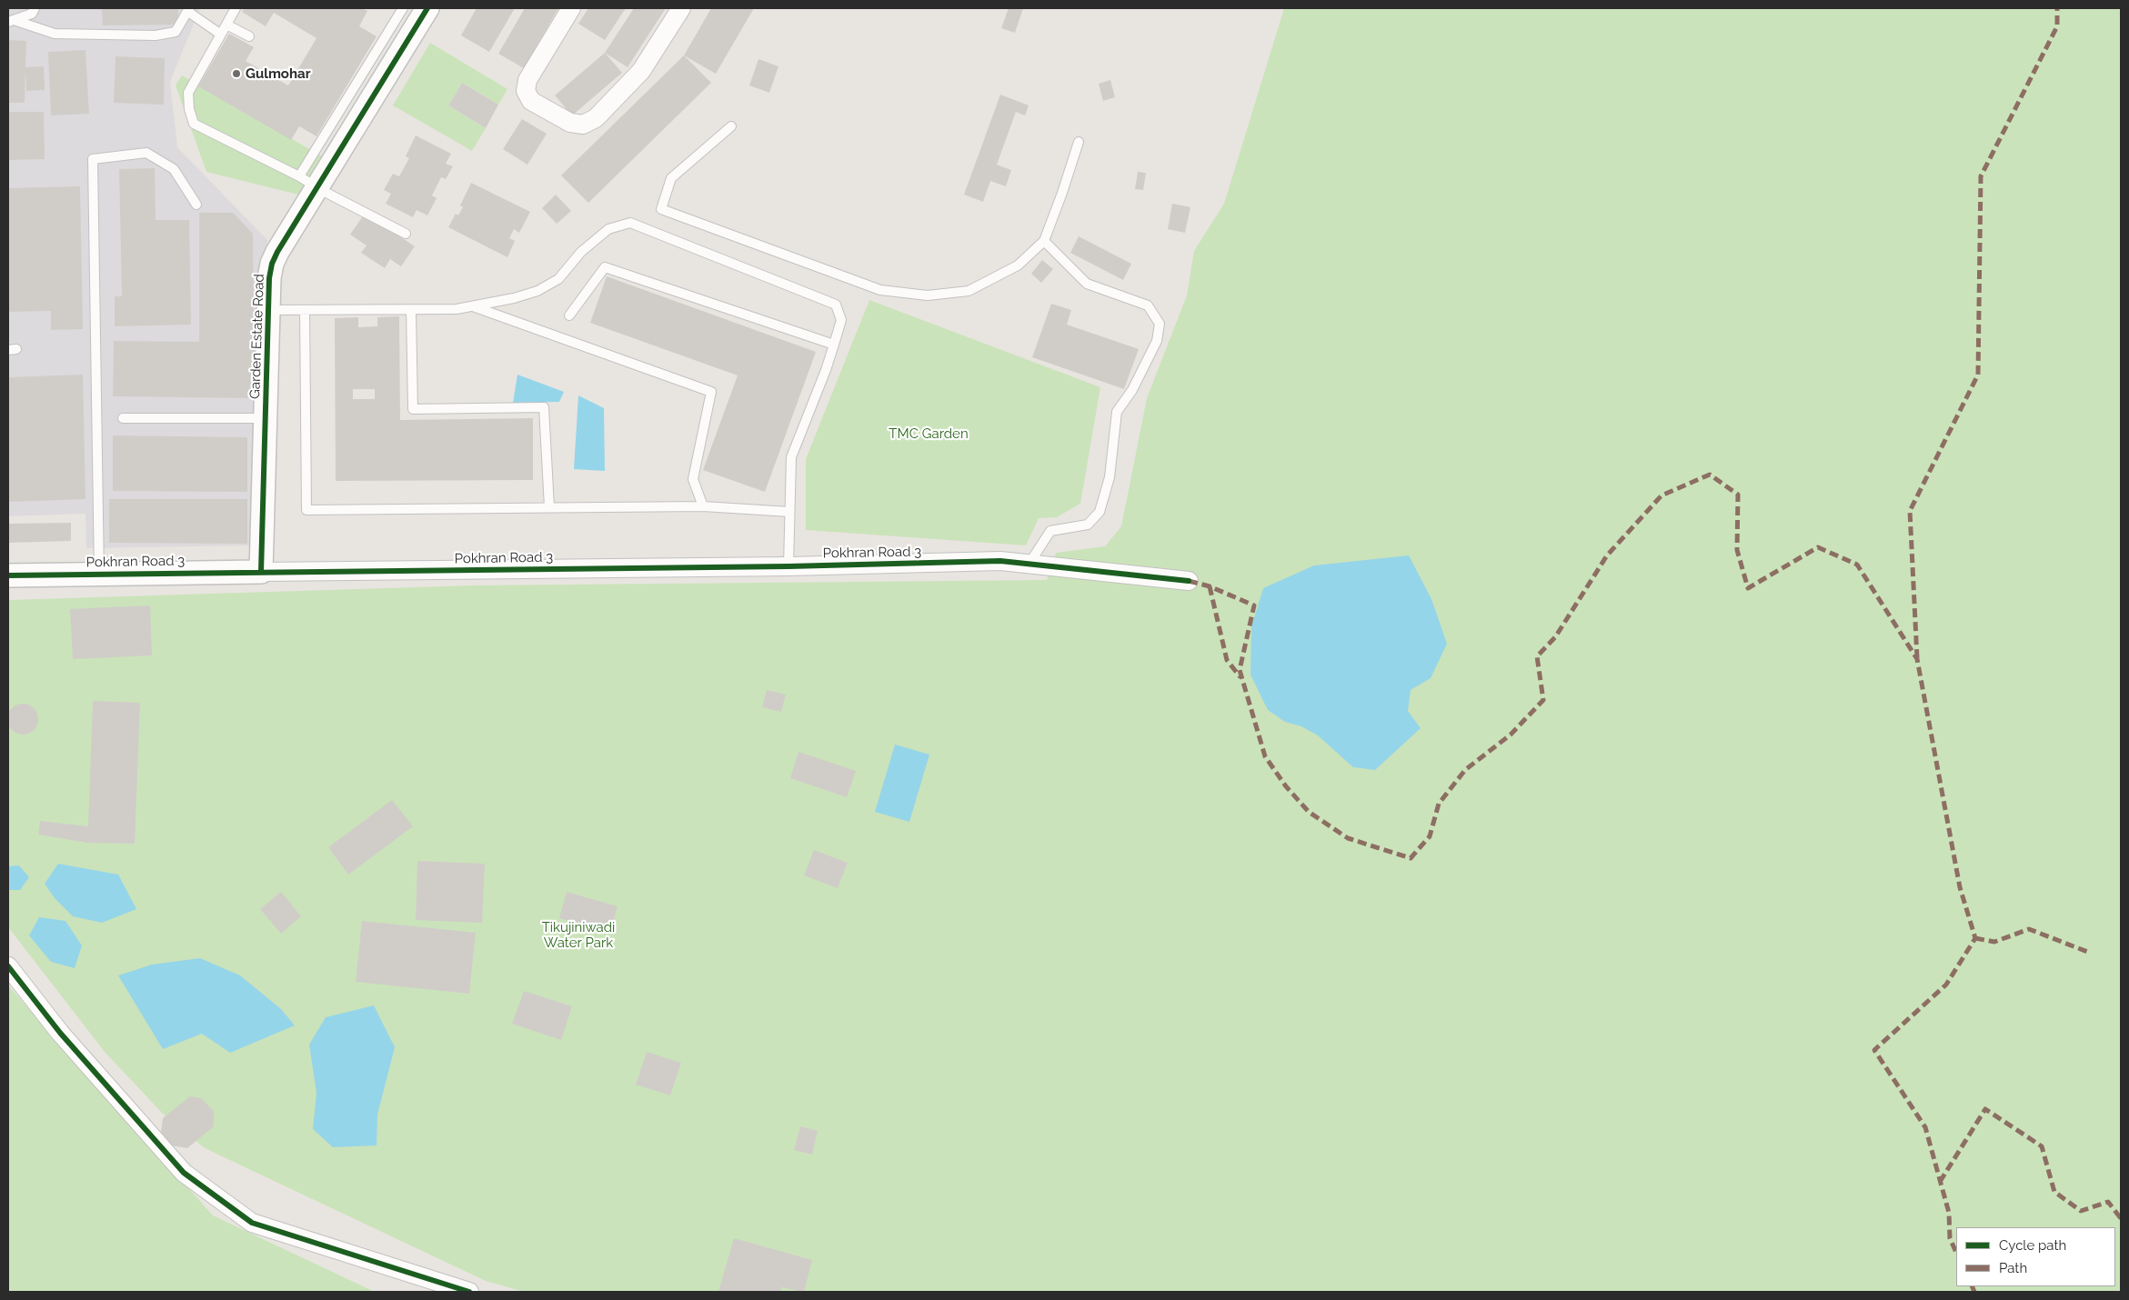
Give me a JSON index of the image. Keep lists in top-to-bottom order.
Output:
{
  "streets": {
    "street": ["Garden Estate Road", "Pokhran Road 3"]
  },
  "crossings": [
    ["Garden Estate Road", "Pokhran Road 3"]
  ],
  "parks": ["TMC Garden", "Tikujiniwadi Water Park"],
  "places": ["Gulmohar"],
  "legend": ["Cycle path", "Path"]
}
